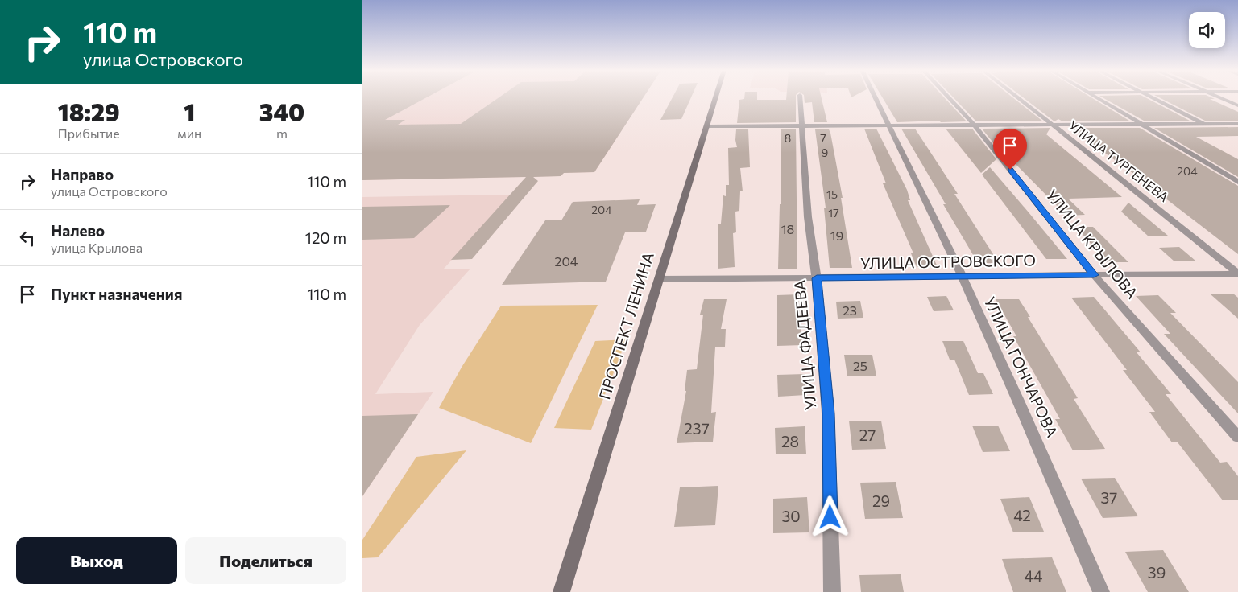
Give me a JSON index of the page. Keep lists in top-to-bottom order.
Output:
{
  "streets": {
    "street": [
      "УЛИЦА ТУРГЕНЕВА",
      "УЛИЦА КРЫЛОВА",
      "УЛИЦА ОСТРОВСКОГО",
      "ПРОСПЕКТ ЛЕНИНА",
      "УЛИЦА ФАДЕЕВА",
      "УЛИЦА ГОНЧАРОВА"
    ]
  },
  "crossings": [
    ["УЛИЦА ТУРГЕНЕВА", "УЛИЦА ОСТРОВСКОГО"],
    ["УЛИЦА КРЫЛОВА", "УЛИЦА ОСТРОВСКОГО"],
    ["УЛИЦА ОСТРОВСКОГО", "ПРОСПЕКТ ЛЕНИНА"],
    ["УЛИЦА ОСТРОВСКОГО", "УЛИЦА ФАДЕЕВА"],
    ["УЛИЦА ОСТРОВСКОГО", "УЛИЦА ГОНЧАРОВА"]
  ],
  "house_numbers": [
    "8",
    "7",
    "9",
    "204",
    "15",
    "204",
    "17",
    "18",
    "19",
    "204",
    "23",
    "25",
    "237",
    "27",
    "28",
    "37",
    "29",
    "42",
    "30",
    "39",
    "44"
  ],
  "page": {
    "turn": ["110 m", "улица Островского"],
    "eta": [
      "18:29",
      "Прибытие",
      "1",
      "мин",
      "340",
      "m"
    ],
    "list": [
      {
        "name": "Направо",
        "note": "улица Островского",
        "value": "110 m"
      },
      {
        "name": "Налево",
        "note": "улица Крылова",
        "value": "120 m"
      },
      {
        "name": "Пункт назначения",
        "value": "110 m"
      }
    ],
    "buttons": ["Выход", "Поделиться"]
  }
}
